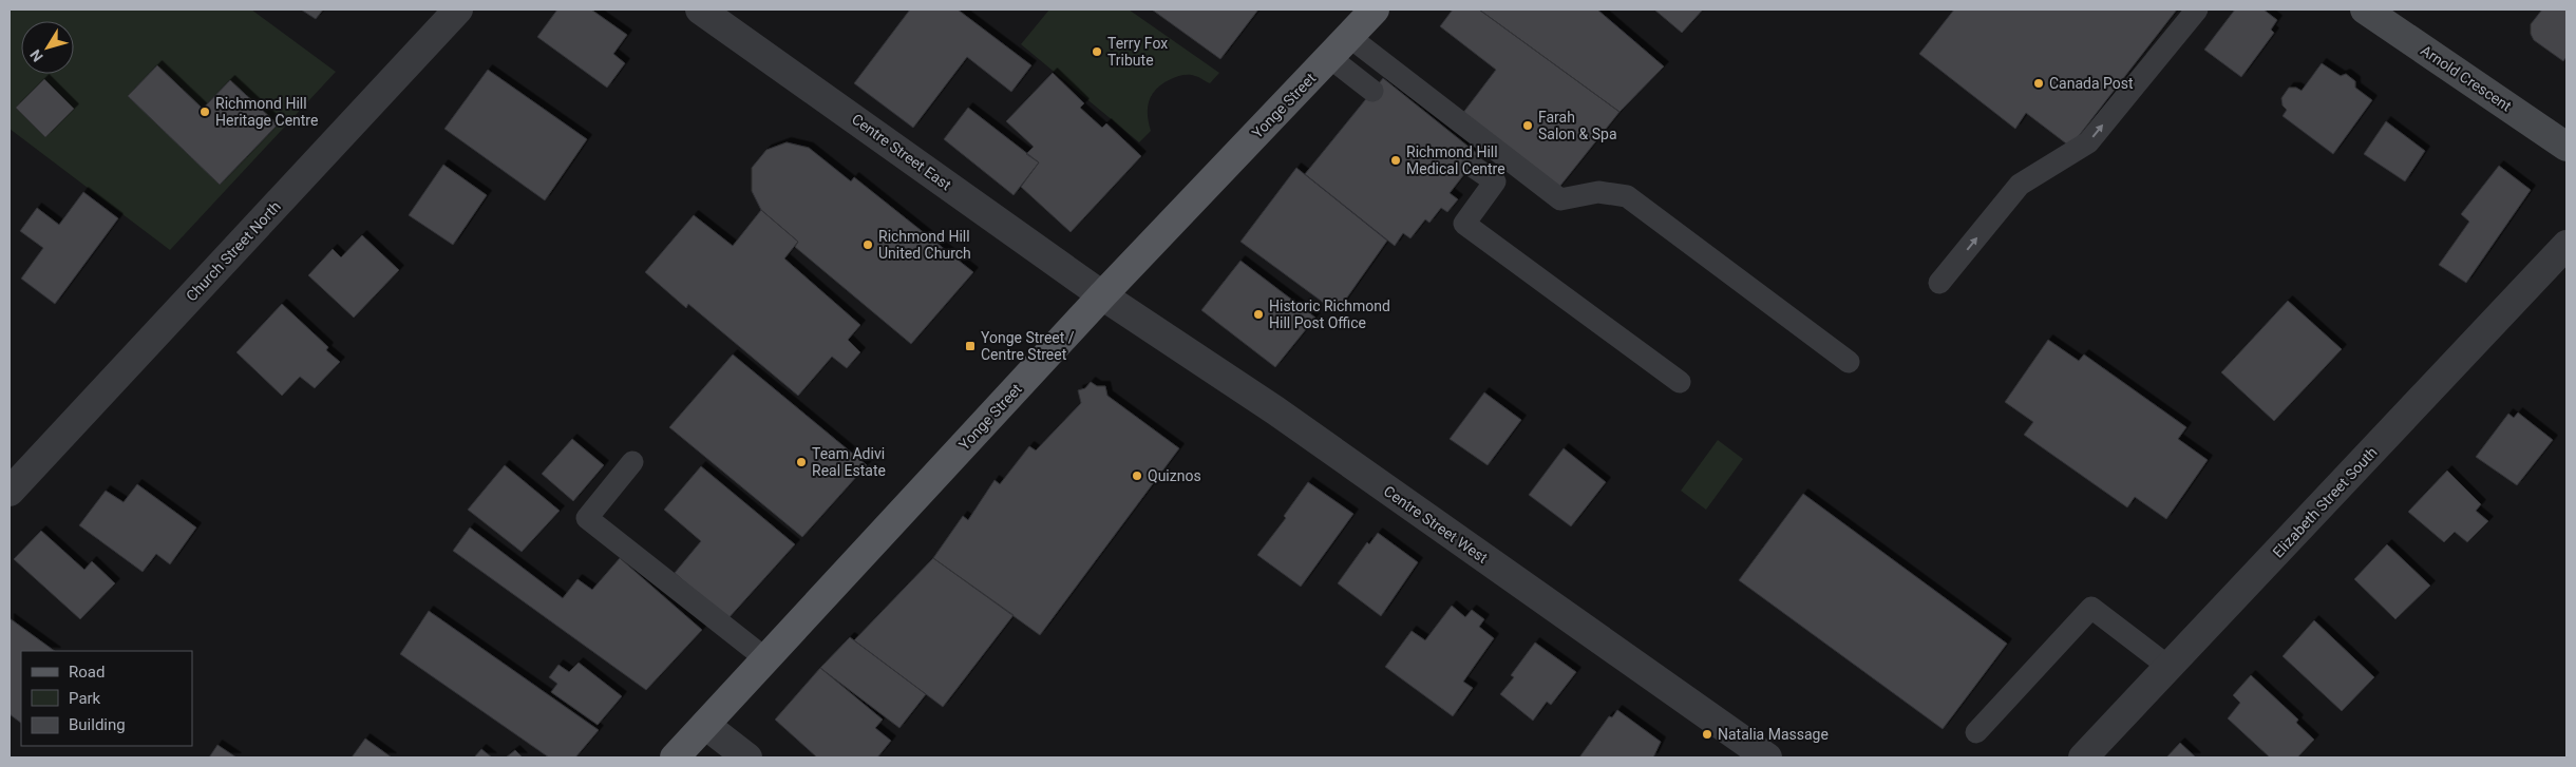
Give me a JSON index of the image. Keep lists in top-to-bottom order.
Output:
{
  "streets": {
    "main road": ["Yonge Street"],
    "street": [
      "Arnold Crescent",
      "Centre Street East",
      "Church Street North",
      "Elizabeth Street South",
      "Centre Street West"
    ]
  },
  "crossings": [
    ["Yonge Street", "Centre Street East"],
    ["Yonge Street", "Centre Street West"],
    ["Centre Street East", "Centre Street West"]
  ],
  "places": {
    "other": [
      "Terry Fox Tribute",
      "Canada Post",
      "Richmond Hill Heritage Centre",
      "Farah Salon & Spa",
      "Richmond Hill Medical Centre",
      "Richmond Hill United Church",
      "Historic Richmond Hill Post Office",
      "Team Adivi Real Estate",
      "Quiznos",
      "Natalia Massage"
    ],
    "transit": ["Yonge Street / Centre Street"]
  },
  "legend": ["Road", "Park", "Building"],
  "north": "bottom left"
}
